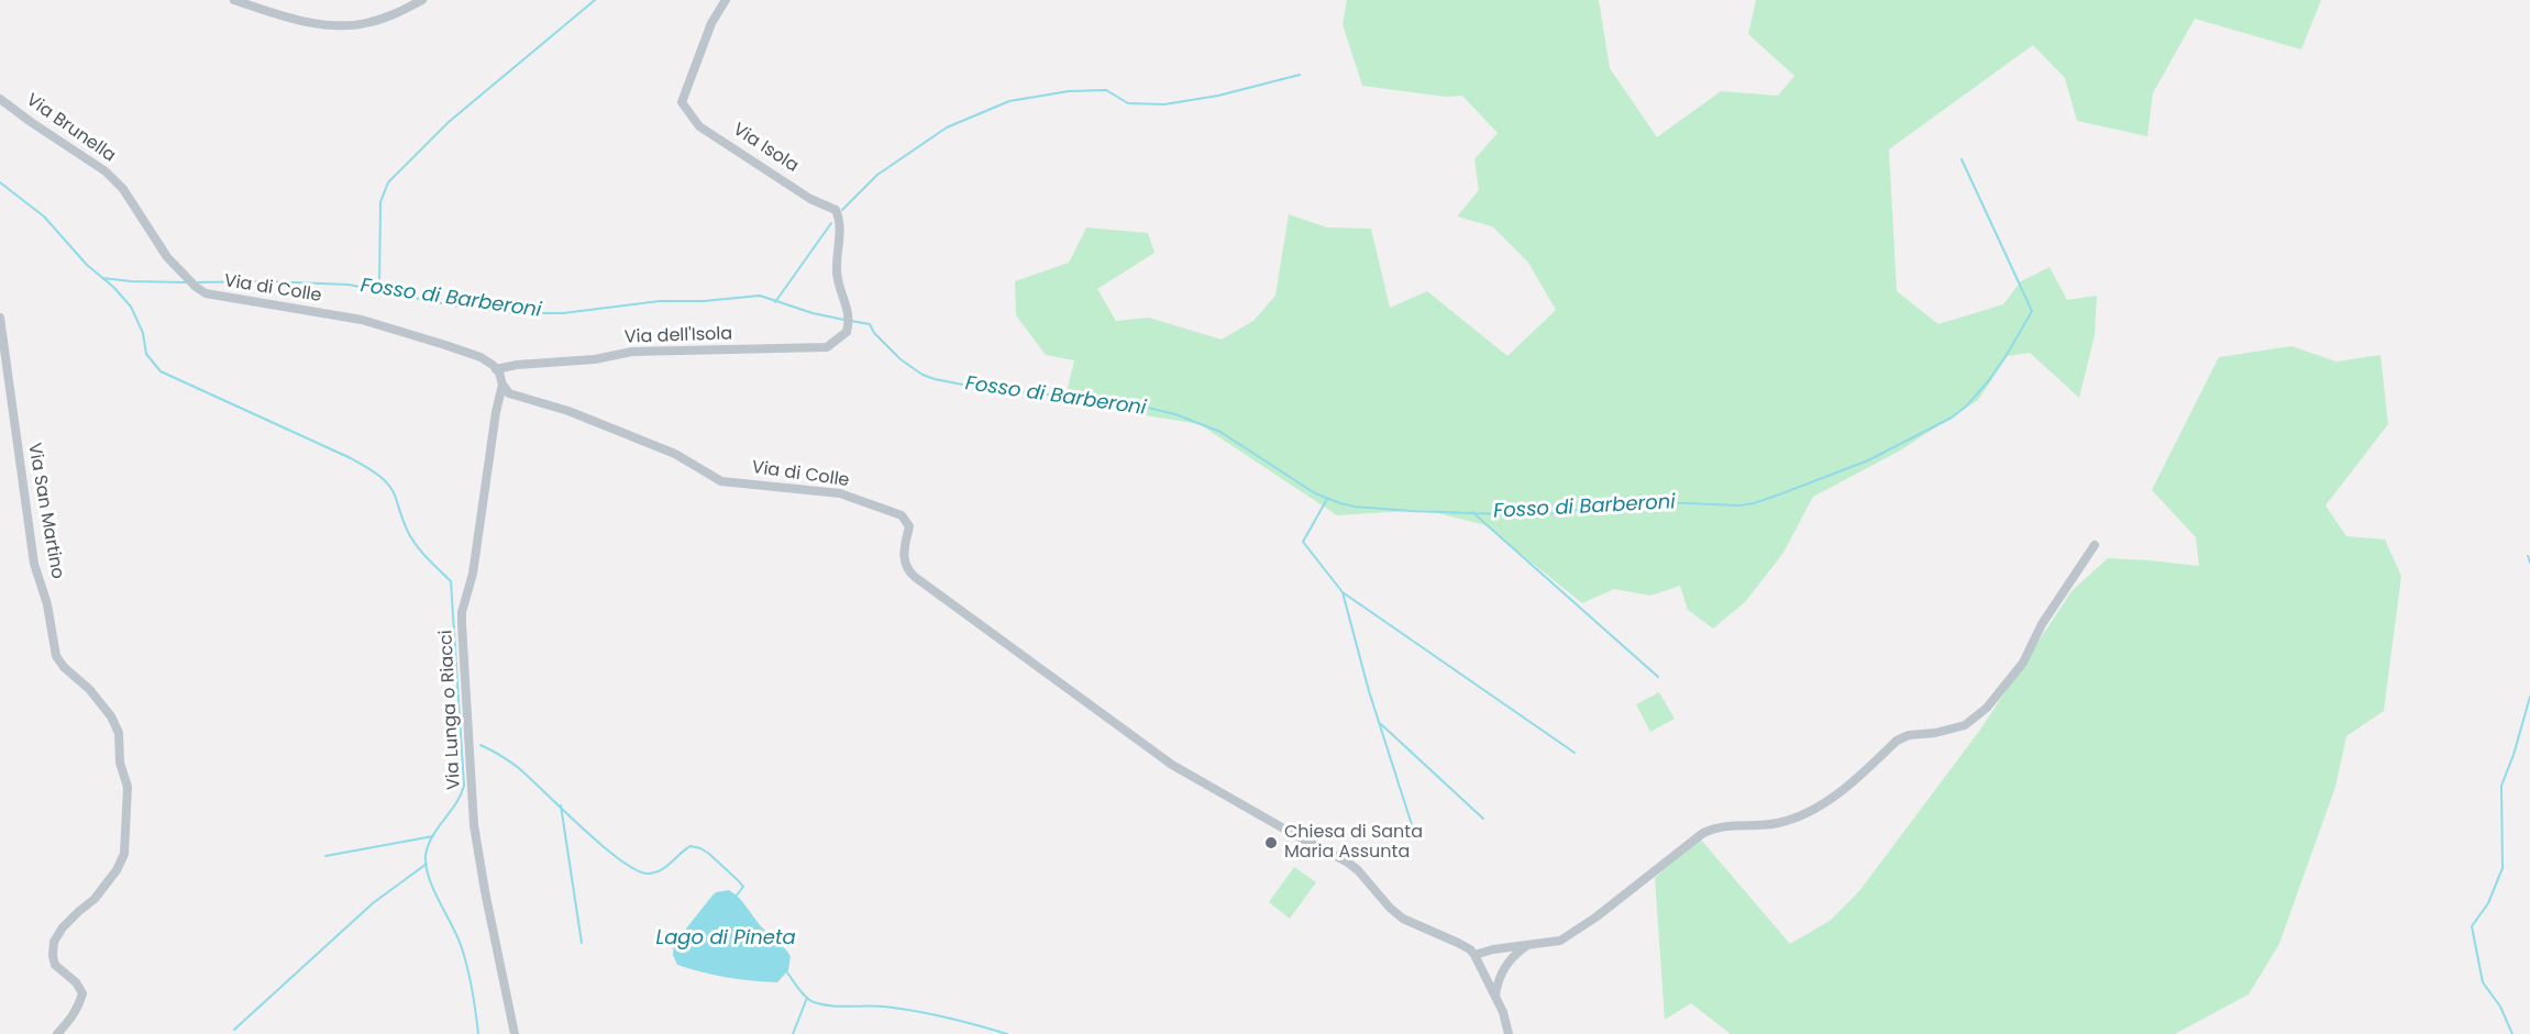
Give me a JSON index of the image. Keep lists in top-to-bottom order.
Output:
{
  "streets": {
    "street": [
      "Via Brunella",
      "Via Isola",
      "Via di Colle",
      "Via dell'Isola",
      "Via San Martino",
      "Via Lunga o Riacci"
    ]
  },
  "crossings": [
    ["Via Brunella", "Via di Colle"],
    ["Via Isola", "Via dell'Isola"],
    ["Via di Colle", "Via dell'Isola"],
    ["Via di Colle", "Via Lunga o Riacci"]
  ],
  "water": ["Fosso di Barberoni", "Lago di Pineta"],
  "places": ["Chiesa di Santa Maria Assunta"]
}
